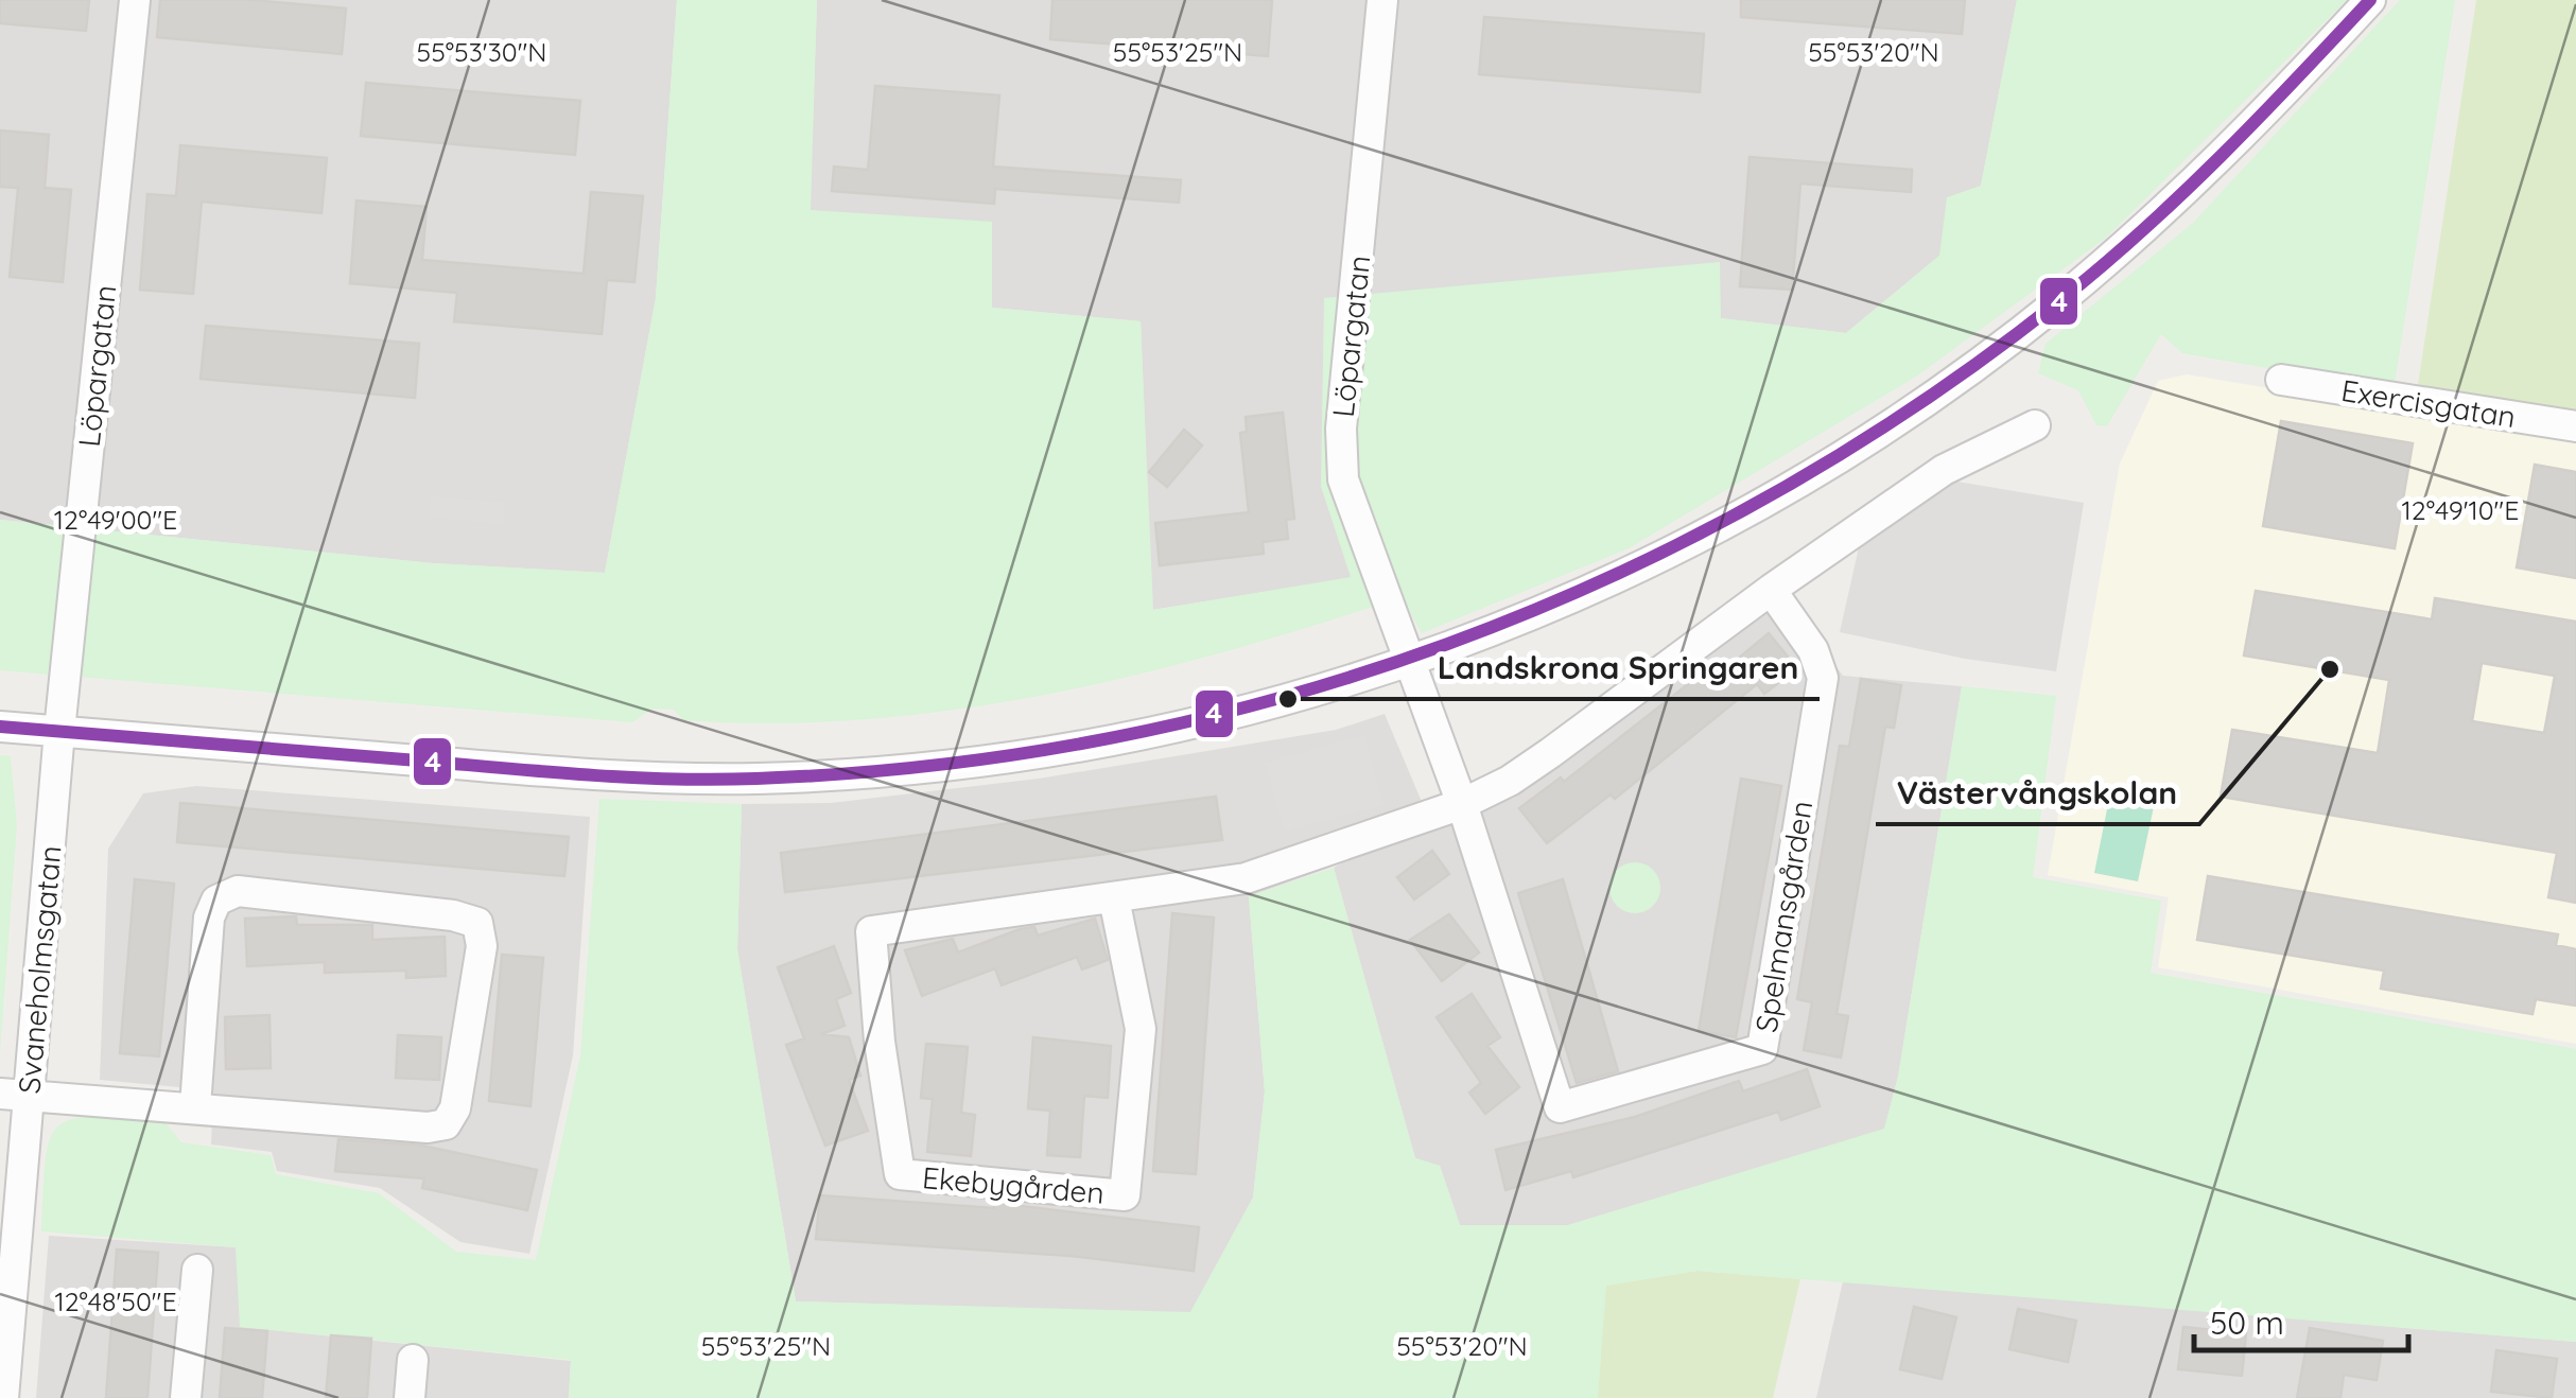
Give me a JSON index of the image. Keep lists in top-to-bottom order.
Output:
{
  "streets": {
    "street": [
      "Löpargatan",
      "Exercisgatan",
      "Spelmansgården",
      "Svaneholmsgatan",
      "Ekebygården"
    ]
  },
  "crossings": [
    ["Löpargatan", "Spelmansgården"],
    ["Löpargatan", "Svaneholmsgatan"],
    ["Spelmansgården", "Ekebygården"]
  ],
  "places": ["Västervångskolan", "Landskrona Springaren"],
  "lines": ["transit line 4"],
  "scale_bar": "50 m",
  "coordinates": [
    "55°53'30\"N",
    "55°53'25\"N",
    "55°53'20\"N",
    "12°49'10\"E",
    "12°49'00\"E",
    "12°48'50\"E"
  ]
}
